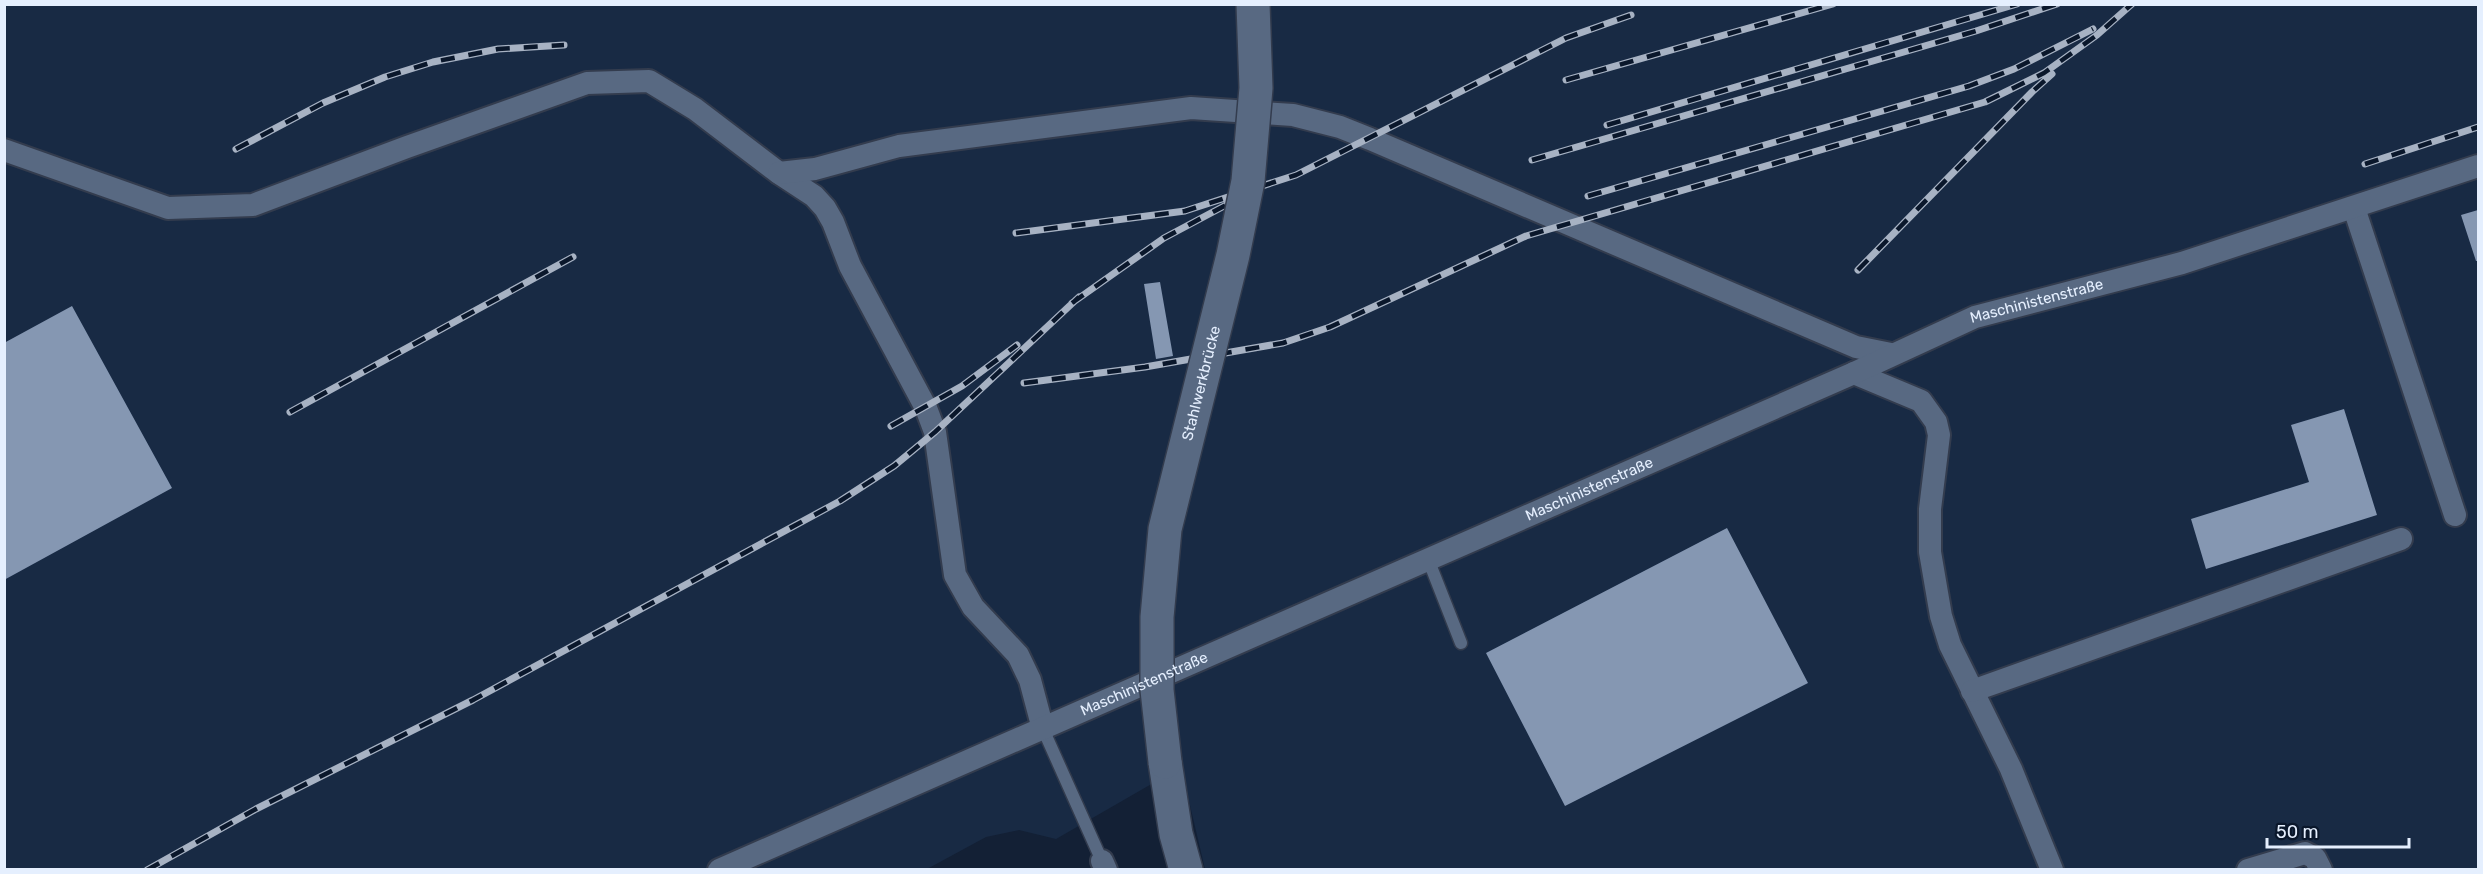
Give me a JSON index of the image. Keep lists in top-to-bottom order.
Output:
{
  "streets": {
    "main road": ["Stahlwerkbrücke"],
    "street": ["Maschinistenstraße"]
  },
  "scale_bar": "50 m"
}
